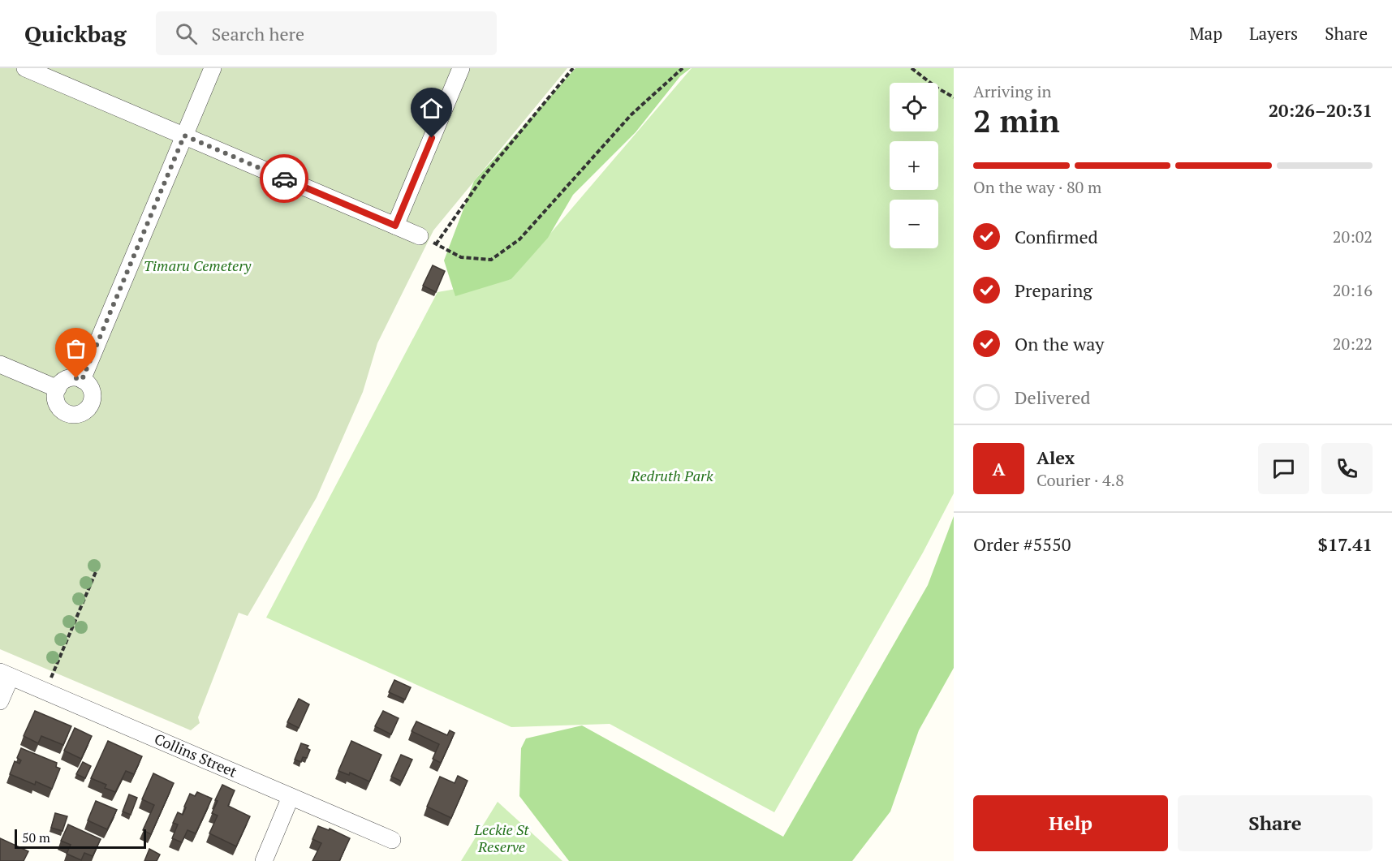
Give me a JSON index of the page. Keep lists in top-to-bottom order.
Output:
{
  "streets": {
    "street": ["Collins Street"]
  },
  "parks": ["Timaru Cemetery", "Redruth Park", "Leckie St Reserve"],
  "scale_bar": "50 m",
  "page": {
    "header": "Quickbag",
    "search": "Search here",
    "nav": ["Map", "Layers", "Share"],
    "heading": ["2 min", "Arriving in", "20:26–20:31"],
    "panel": [
      "Alex",
      "Courier · 4.8",
      "Order #5550",
      "$17.41"
    ],
    "map_buttons": ["+", "−"],
    "bar": "On the way · 80 m",
    "list": [
      ["Confirmed", "20:02"],
      ["Preparing", "20:16"],
      ["On the way", "20:22"],
      "Delivered"
    ],
    "round": "A",
    "buttons": ["Help", "Share"],
    "scale": "50 m"
  }
}
